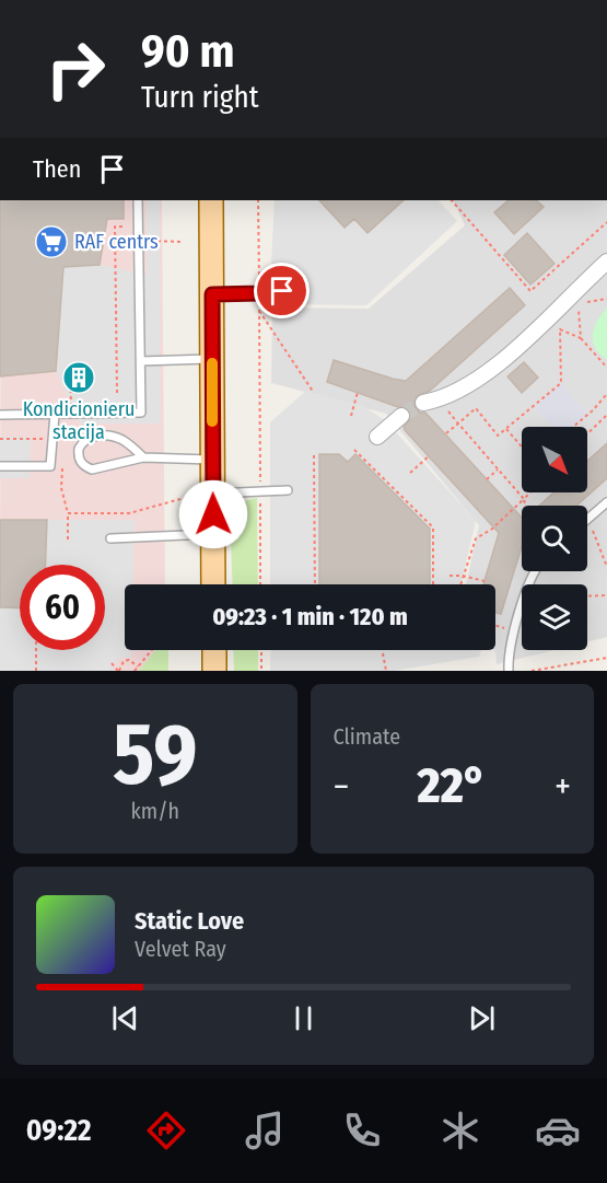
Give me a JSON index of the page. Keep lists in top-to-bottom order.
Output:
{
  "places": {
    "supermarket": ["RAF centrs"],
    "building": ["Kondicionieru stacija"]
  },
  "north": "bottom right",
  "page": {
    "turn": ["90 m", "Turn right"],
    "then": "Then",
    "limit": "60",
    "trip": "09:23 · 1 min · 120 m",
    "tile": [
      ["59", "km/h"],
      "Climate"
    ],
    "heat": ["−", "22°", "+"],
    "song": ["Static Love", "Velvet Ray"],
    "tabs": "09:22"
  }
}
